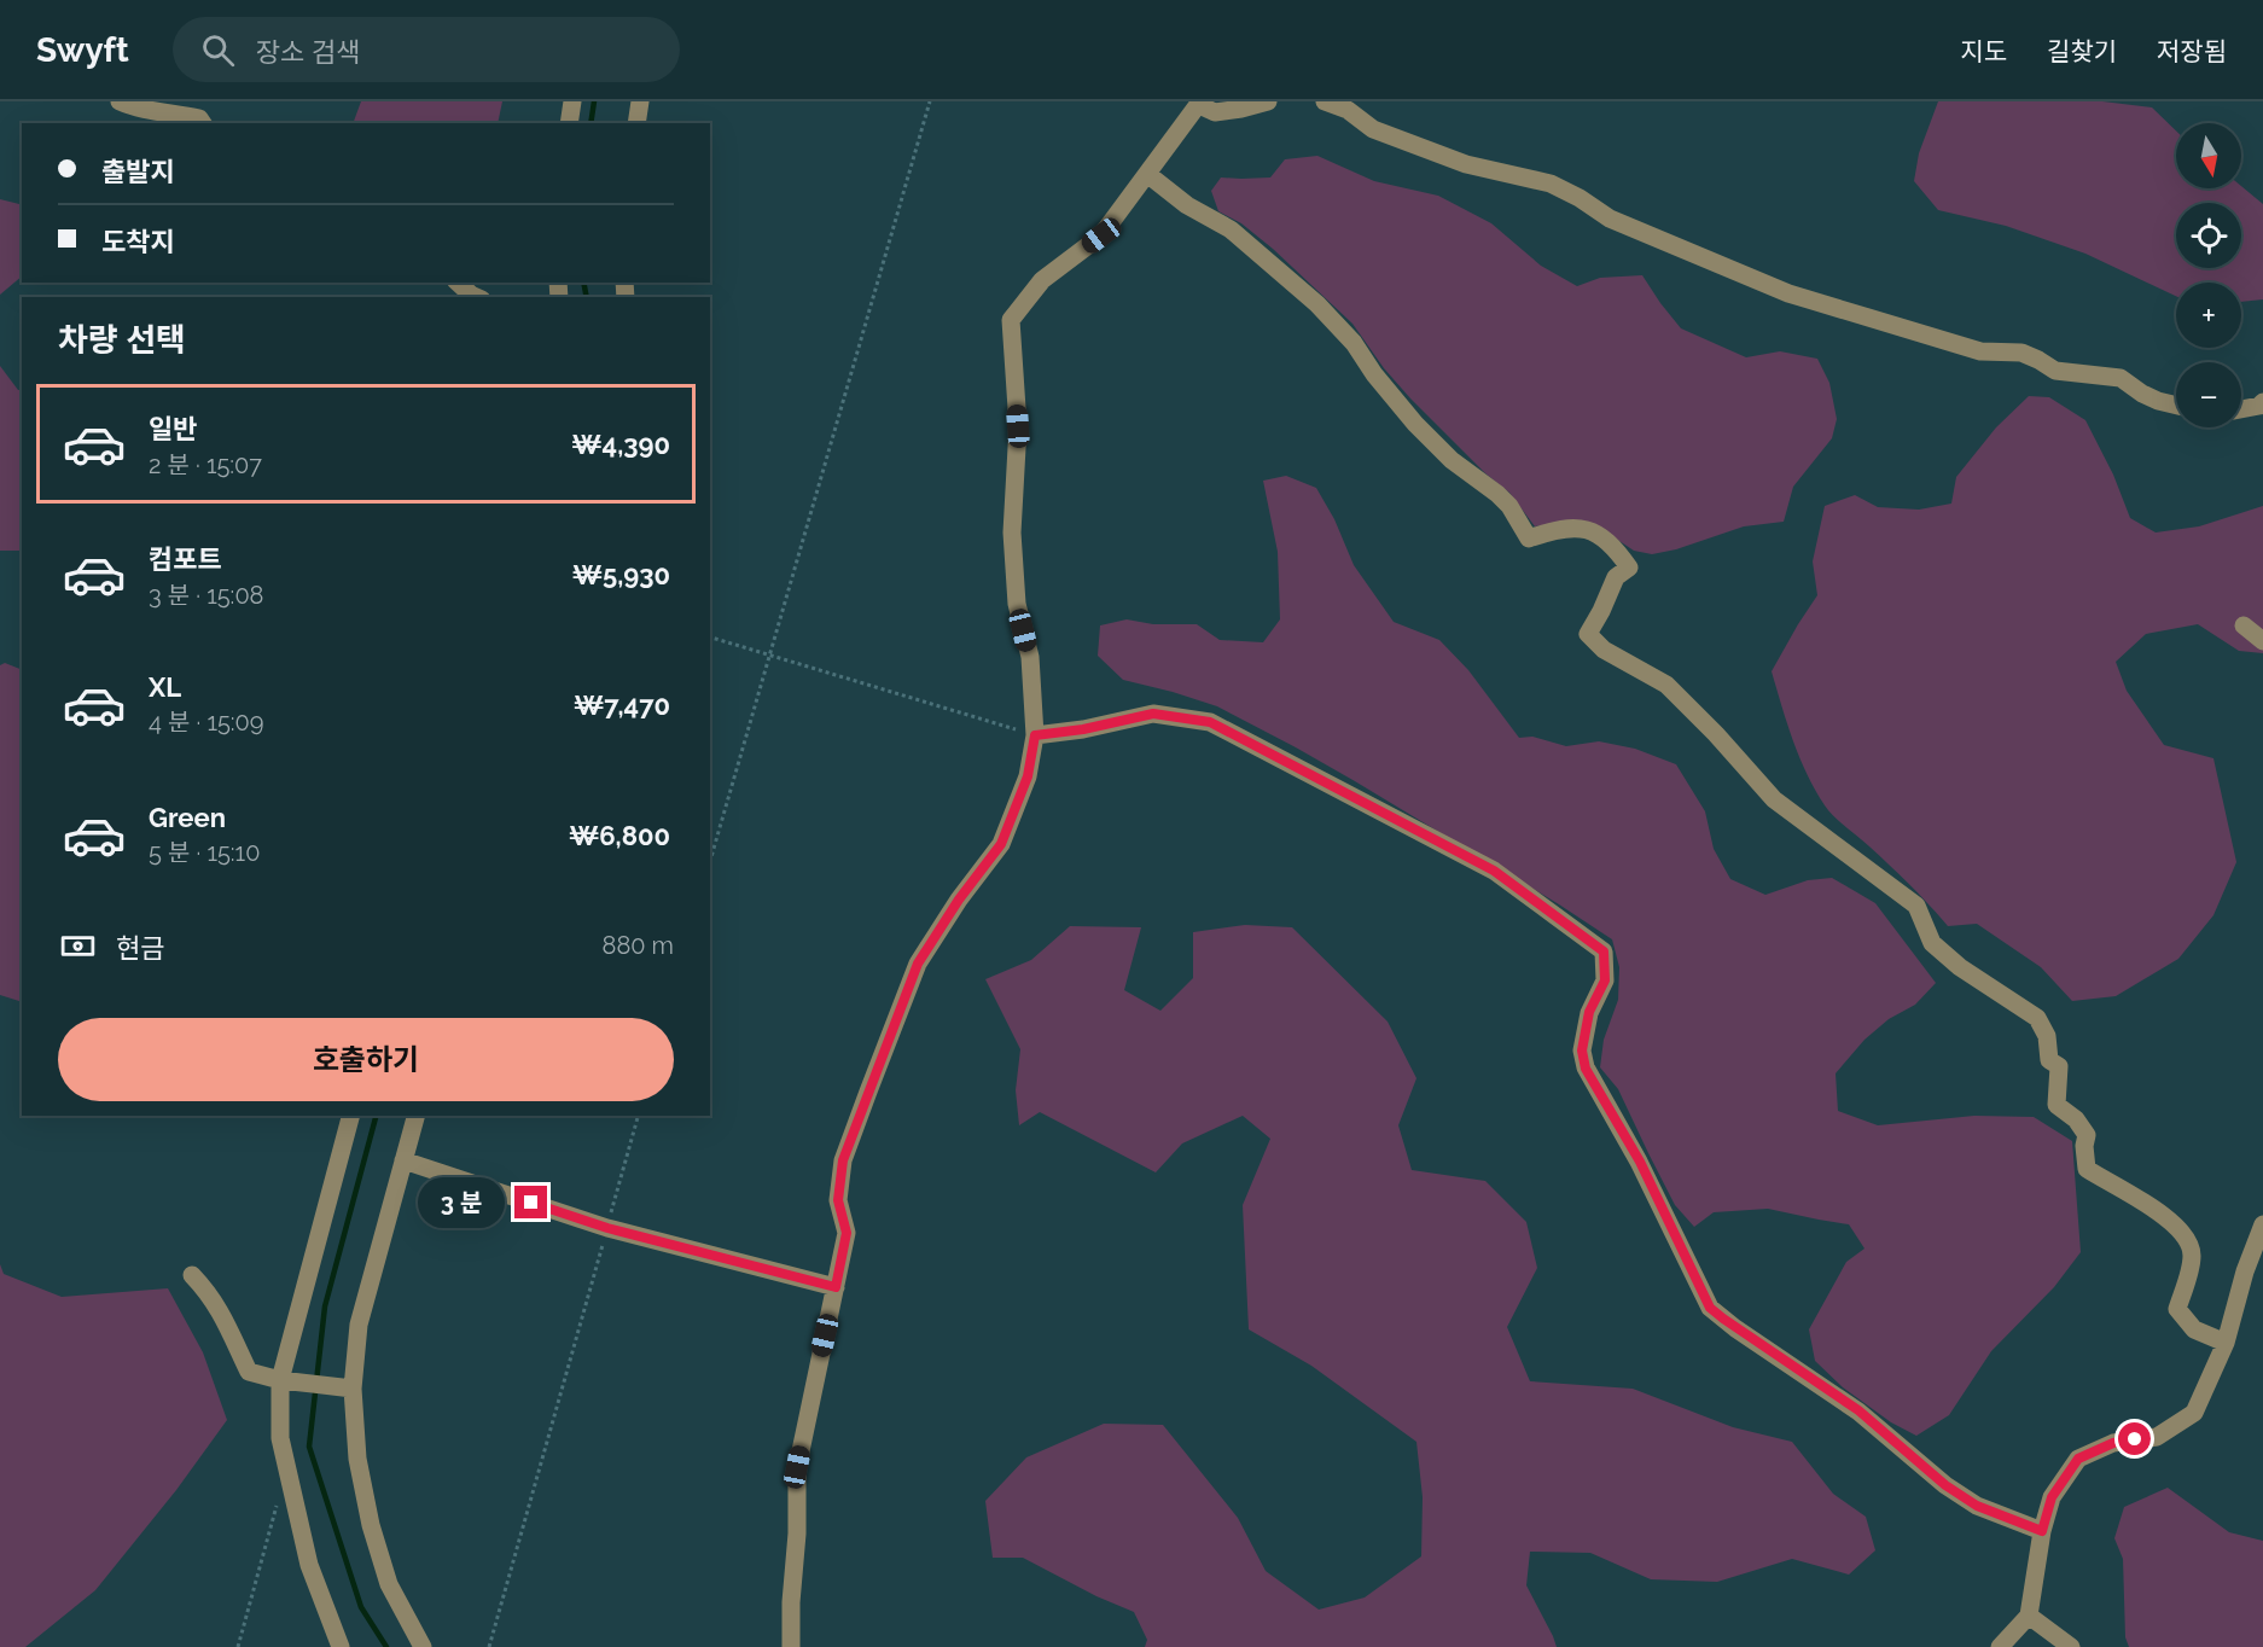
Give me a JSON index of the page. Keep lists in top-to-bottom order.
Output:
{
  "north": "bottom",
  "page": {
    "header": "Swyft",
    "search": "장소 검색",
    "nav": ["지도", "길찾기", "저장됨"],
    "map_buttons": ["+", "−"],
    "banner": ["출발지", "도착지"],
    "heading": "차량 선택",
    "list": [
      {
        "name": "일반",
        "note": "2 분 · 15:07",
        "value": "₩4,390"
      },
      {
        "name": "컴포트",
        "note": "3 분 · 15:08",
        "value": "₩5,930"
      },
      {
        "name": "XL",
        "note": "4 분 · 15:09",
        "value": "₩7,470"
      },
      {
        "name": "Green",
        "note": "5 분 · 15:10",
        "value": "₩6,800"
      }
    ],
    "pay": ["현금", "880 m"],
    "buttons": "호출하기",
    "bubble": "3 분"
  }
}
